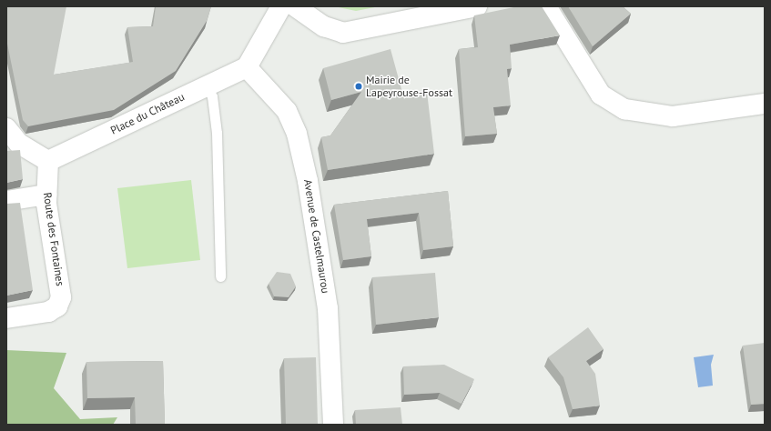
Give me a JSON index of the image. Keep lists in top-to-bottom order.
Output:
{
  "streets": {
    "street": ["Place du Château", "Avenue de Castelmaurou", "Route des Fontaines"]
  },
  "crossings": [
    ["Place du Château", "Avenue de Castelmaurou"],
    ["Place du Château", "Route des Fontaines"]
  ],
  "places": ["Mairie de Lapeyrouse-Fossat"]
}
